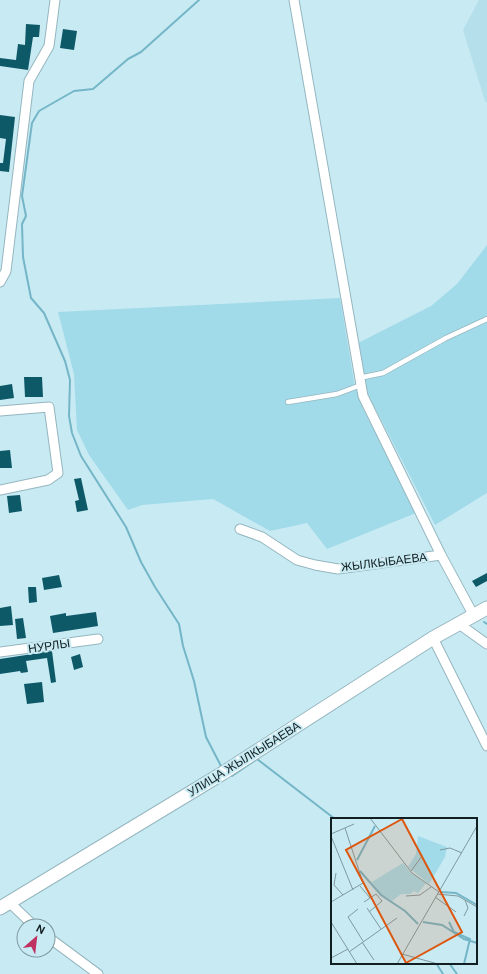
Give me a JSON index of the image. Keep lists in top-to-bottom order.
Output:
{
  "streets": {
    "main road": ["УЛИЦА ЖЫЛКЫБАЕВА"],
    "street": ["ЖЫЛКЫБАЕВА", "НУРЛЫ"]
  },
  "north": "top right"
}
